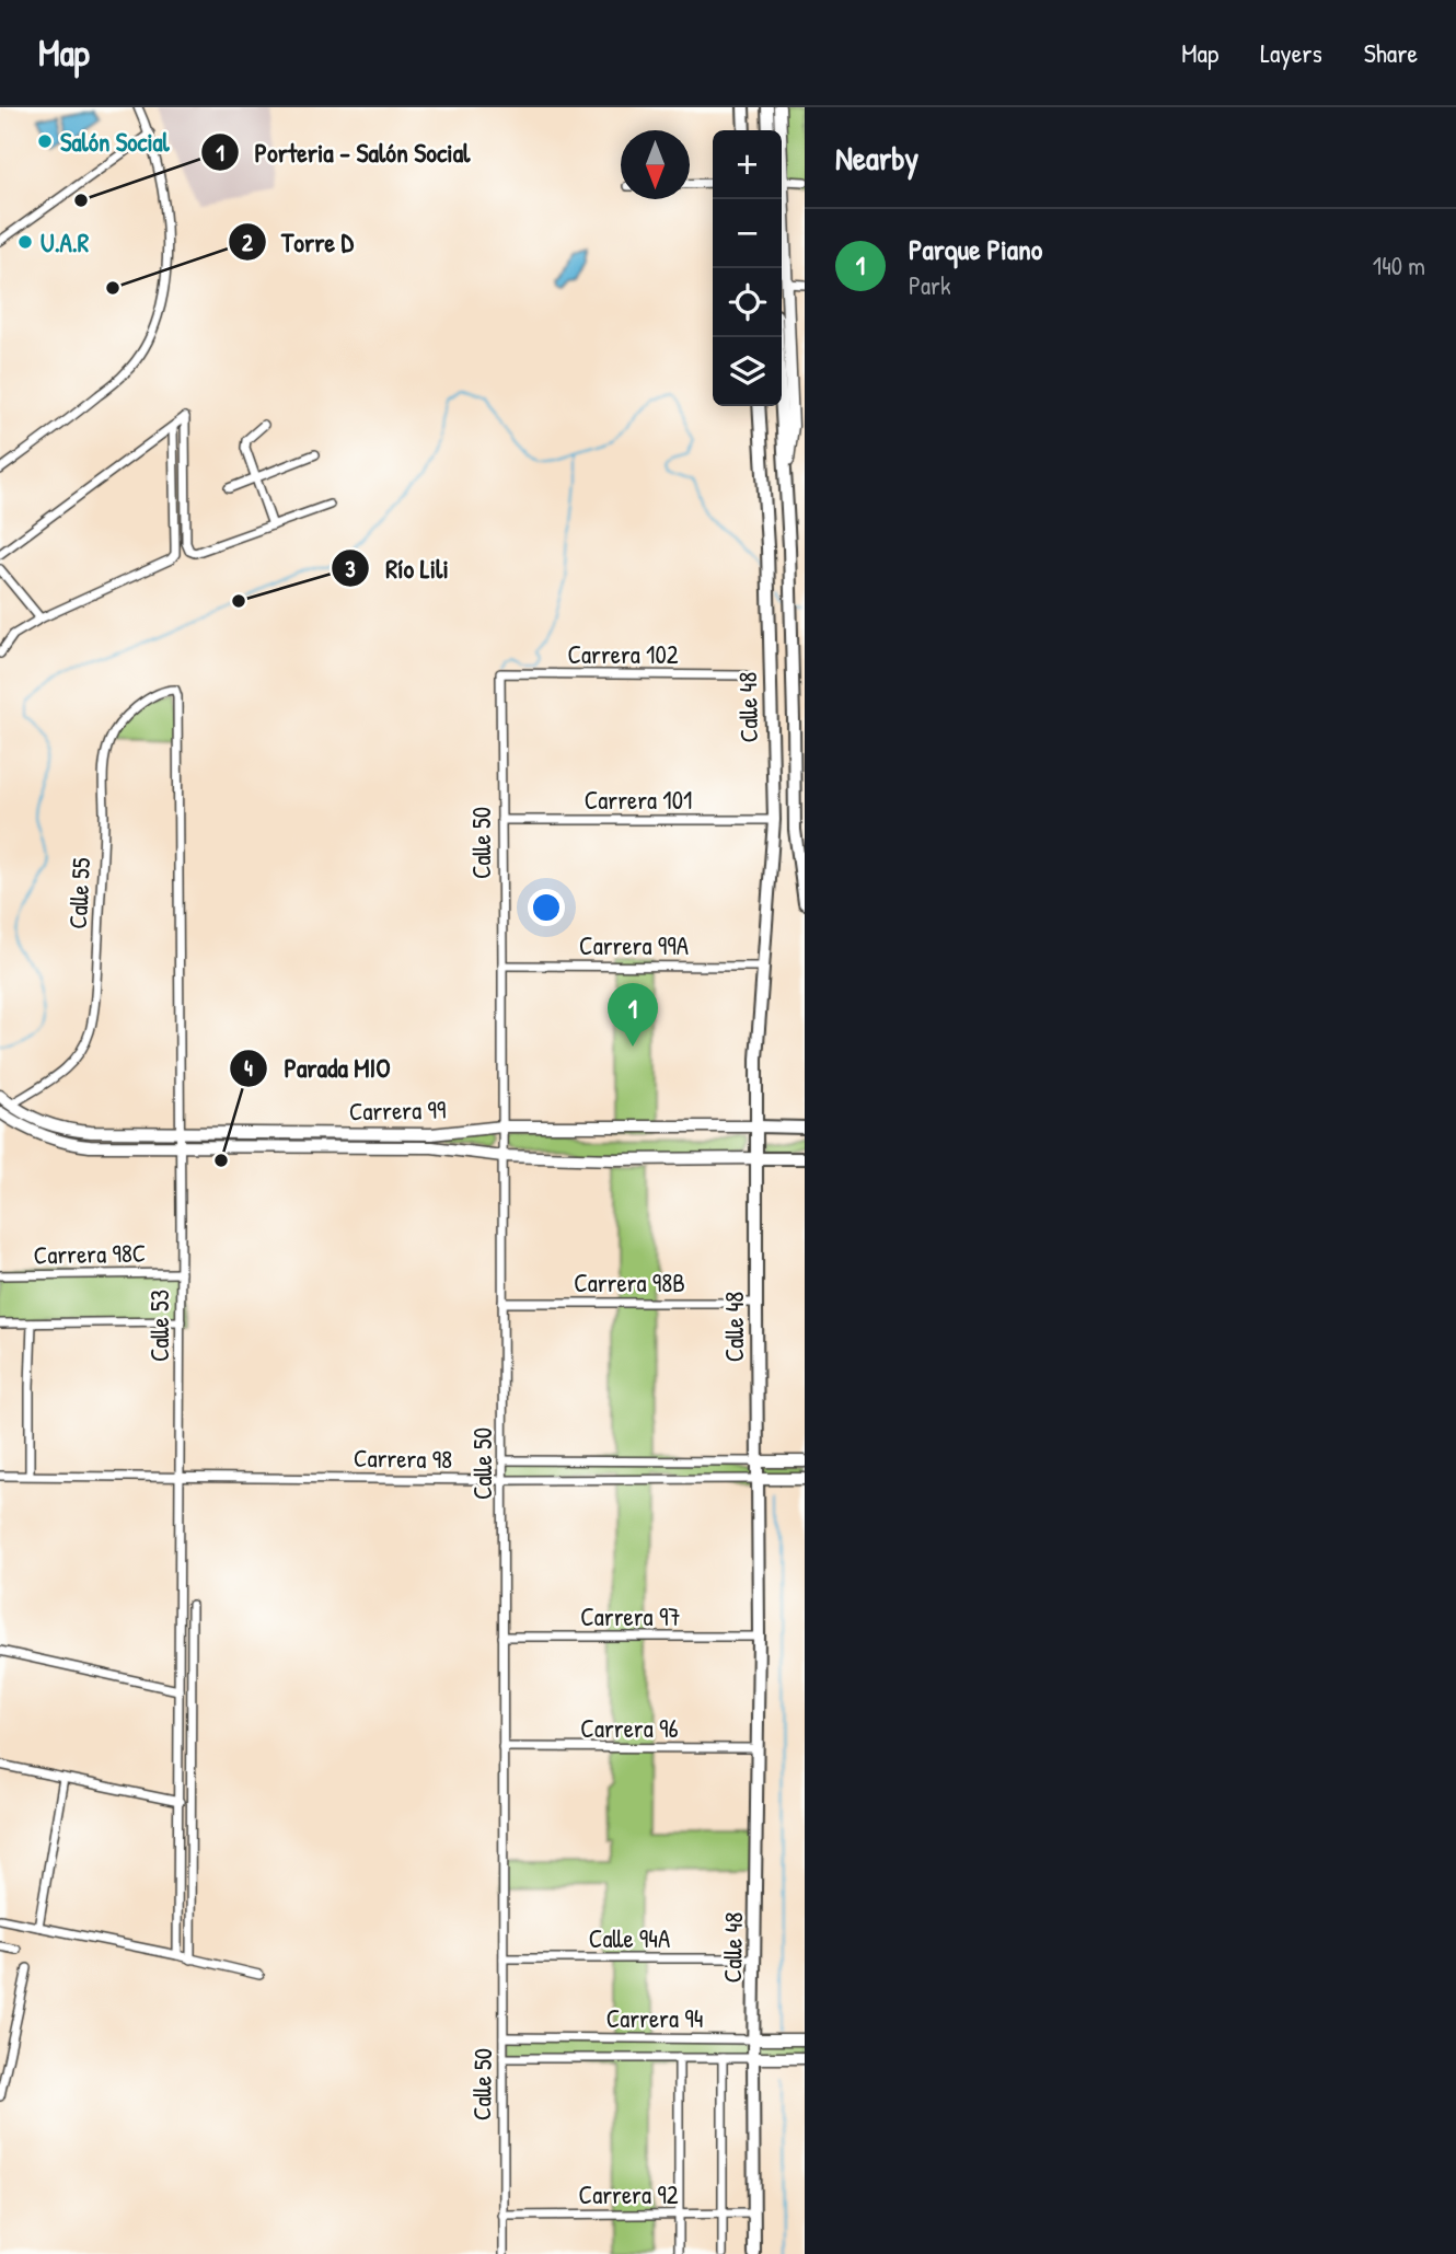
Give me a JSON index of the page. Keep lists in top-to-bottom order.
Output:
{
  "streets": {
    "main road": ["Calle 48", "Carrera 99"],
    "street": [
      "Carrera 102",
      "Carrera 101",
      "Calle 50",
      "Calle 55",
      "Carrera 99A",
      "Carrera 98C",
      "Carrera 98B",
      "Calle 53",
      "Carrera 98",
      "Carrera 97",
      "Carrera 96",
      "Calle 94A",
      "Carrera 94",
      "Carrera 92"
    ]
  },
  "crossings": [
    ["Carrera 102", "Calle 50"],
    ["Calle 48", "Carrera 101"],
    ["Calle 48", "Carrera 99A"],
    ["Calle 48", "Carrera 99"],
    ["Calle 48", "Carrera 98B"],
    ["Calle 48", "Carrera 98"],
    ["Calle 48", "Carrera 97"],
    ["Calle 48", "Carrera 96"],
    ["Calle 48", "Calle 94A"],
    ["Calle 48", "Carrera 94"],
    ["Calle 48", "Carrera 92"],
    ["Carrera 101", "Calle 50"],
    ["Calle 50", "Carrera 99A"],
    ["Calle 50", "Carrera 99"],
    ["Calle 50", "Carrera 98B"],
    ["Calle 50", "Carrera 98"],
    ["Calle 50", "Carrera 97"],
    ["Calle 50", "Carrera 96"],
    ["Calle 50", "Calle 94A"],
    ["Calle 50", "Carrera 94"],
    ["Calle 50", "Carrera 92"],
    ["Calle 55", "Carrera 99"],
    ["Calle 55", "Calle 53"],
    ["Carrera 99", "Calle 53"],
    ["Carrera 98C", "Calle 53"],
    ["Calle 53", "Carrera 98"]
  ],
  "places": [
    "Salón Social",
    "Porteria - Salón Social",
    "U.A.R",
    "Torre D",
    "Río Lili",
    "Parada MIO"
  ],
  "north": "bottom",
  "page": {
    "header": "Map",
    "nav": ["Map", "Layers", "Share"],
    "heading": "Nearby",
    "map_buttons": ["+", "−"],
    "list": [
      {
        "mark": "1",
        "name": "Parque Piano",
        "note": "Park",
        "value": "140 m"
      }
    ],
    "pins": "1"
  }
}
